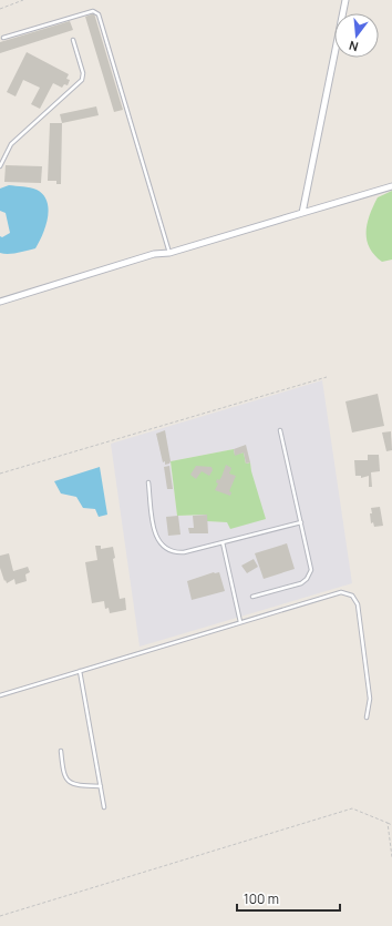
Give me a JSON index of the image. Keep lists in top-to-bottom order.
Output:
{
  "scale_bar": "100 m",
  "north": "bottom"
}
